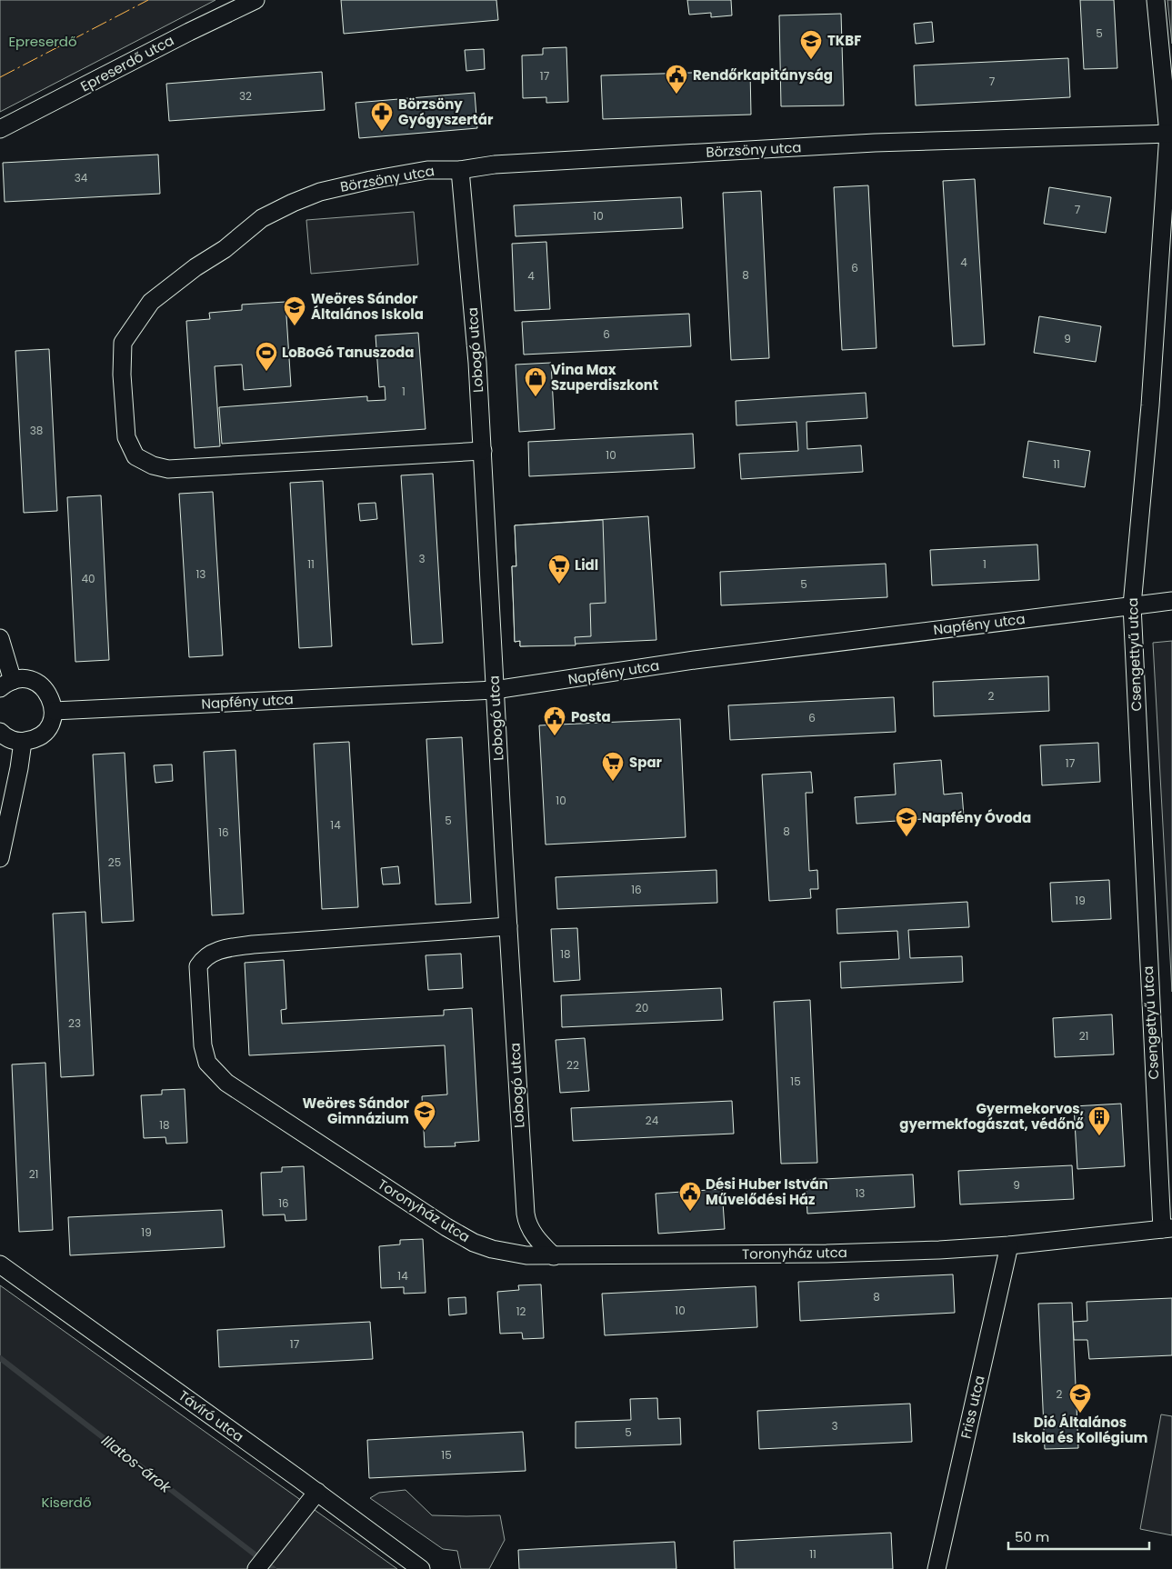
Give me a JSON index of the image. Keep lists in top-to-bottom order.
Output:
{
  "streets": {
    "street": [
      "Epreserdő utca",
      "Börzsöny utca",
      "Lobogó utca",
      "Napfény utca",
      "Csengettyű utca",
      "Toronyház utca",
      "Friss utca",
      "Távíró utca"
    ]
  },
  "crossings": [
    ["Börzsöny utca", "Lobogó utca"],
    ["Börzsöny utca", "Csengettyű utca"],
    ["Lobogó utca", "Napfény utca"],
    ["Lobogó utca", "Toronyház utca"],
    ["Napfény utca", "Csengettyű utca"],
    ["Csengettyű utca", "Toronyház utca"],
    ["Toronyház utca", "Friss utca"]
  ],
  "water": ["Illatos-árok"],
  "parks": ["Epreserdő", "Kiserdő"],
  "places": {
    "school or university": [
      "TKBF",
      "Weöres Sándor Általános Iskola",
      "Napfény Óvoda",
      "Weöres Sándor Gimnázium",
      "Dió Általános Iskola és Kollégium"
    ],
    "public building": ["Rendőrkapitányság", "Posta", "Dési Huber István Művelődési Ház"],
    "pharmacy": ["Börzsöny Gyógyszertár"],
    "sports": ["LoBoGó Tanuszoda"],
    "shop": ["Vina Max Szuperdiszkont"],
    "supermarket": ["Lidl", "Spar"],
    "building": ["Gyermekorvos, gyermekfogászat, védőnő"]
  },
  "house_numbers": [
    "5",
    "17",
    "7",
    "32",
    "34",
    "7",
    "10",
    "4",
    "6",
    "8",
    "4",
    "6",
    "9",
    "1",
    "38",
    "10",
    "11",
    "3",
    "11",
    "1",
    "13",
    "40",
    "5",
    "2",
    "6",
    "17",
    "10",
    "5",
    "14",
    "8",
    "16",
    "25",
    "16",
    "19",
    "18",
    "20",
    "23",
    "21",
    "22",
    "15",
    "24",
    "18",
    "21",
    "9",
    "13",
    "16",
    "19",
    "14",
    "8",
    "10",
    "12",
    "17",
    "2",
    "3",
    "5",
    "15",
    "11"
  ],
  "scale_bar": "50 m"
}
